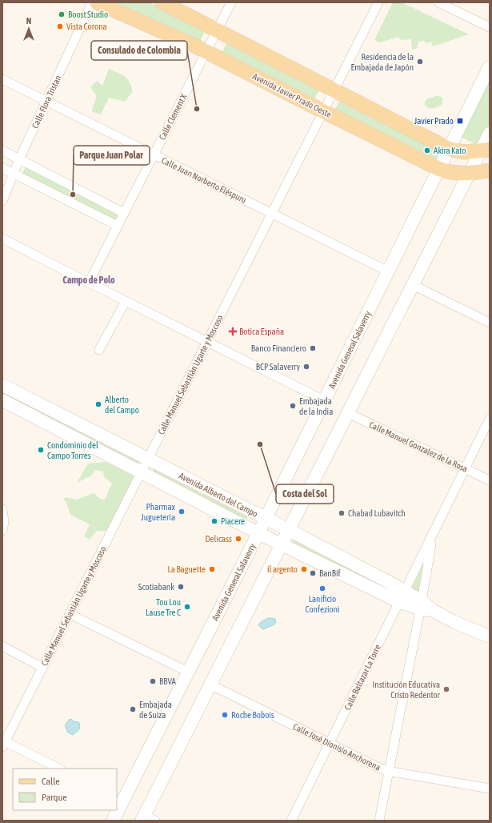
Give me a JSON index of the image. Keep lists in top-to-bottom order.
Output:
{
  "streets": {
    "main road": ["Avenida Javier Prado Oeste", "Avenida General Salaverry", "Avenida Alberto del Campo"],
    "street": [
      "Calle Flora Tristan",
      "Calle Clement X",
      "Calle Juan Norberto Eléspuru",
      "Calle Manuel Sebastián Ugarte y Moscoso",
      "Calle Manuel Gonzalez de la Rosa",
      "Calle Baltazar La Torre",
      "Calle José Dionisio Anchorena"
    ]
  },
  "crossings": [
    ["Avenida Javier Prado Oeste", "Calle Clement X"],
    ["Avenida Javier Prado Oeste", "Avenida General Salaverry"],
    ["Avenida Javier Prado Oeste", "Calle Manuel Sebastián Ugarte y Moscoso"],
    ["Calle Flora Tristan", "Calle Juan Norberto Eléspuru"],
    ["Calle Clement X", "Calle Juan Norberto Eléspuru"],
    ["Calle Juan Norberto Eléspuru", "Avenida General Salaverry"],
    ["Calle Juan Norberto Eléspuru", "Calle Manuel Sebastián Ugarte y Moscoso"],
    ["Avenida General Salaverry", "Avenida Alberto del Campo"],
    ["Calle Manuel Sebastián Ugarte y Moscoso", "Avenida Alberto del Campo"],
    ["Calle Manuel Gonzalez de la Rosa", "Calle Baltazar La Torre"],
    ["Avenida Alberto del Campo", "Calle Baltazar La Torre"],
    ["Calle Baltazar La Torre", "Calle José Dionisio Anchorena"]
  ],
  "districts": ["Campo de Polo"],
  "places": {
    "other": [
      "Boost Studio",
      "Vista Corona",
      "Residencia de la Embajada de Japón",
      "Consulado de Colombia",
      "Akira Kato",
      "Parque Juan Polar",
      "Banco Financiero",
      "BCP Salaverry",
      "Alberto del Campo",
      "Embajada de la India",
      "Costa del Sol",
      "Condominio del Campo Torres",
      "Pharmax Juguetería",
      "Chabad Lubavitch",
      "Piacere",
      "Delicass",
      "La Baguette",
      "il argento",
      "BanBif",
      "Scotiabank",
      "Lanificio Confezioni",
      "Tou Lou Lause Tre C",
      "BBVA",
      "Institución Educativa Cristo Redentor",
      "Embajada de Suiza",
      "Roche Bobois"
    ],
    "transit": ["Javier Prado"],
    "health": ["Botica España"]
  },
  "legend": ["Calle", "Parque"],
  "north": "top"
}
